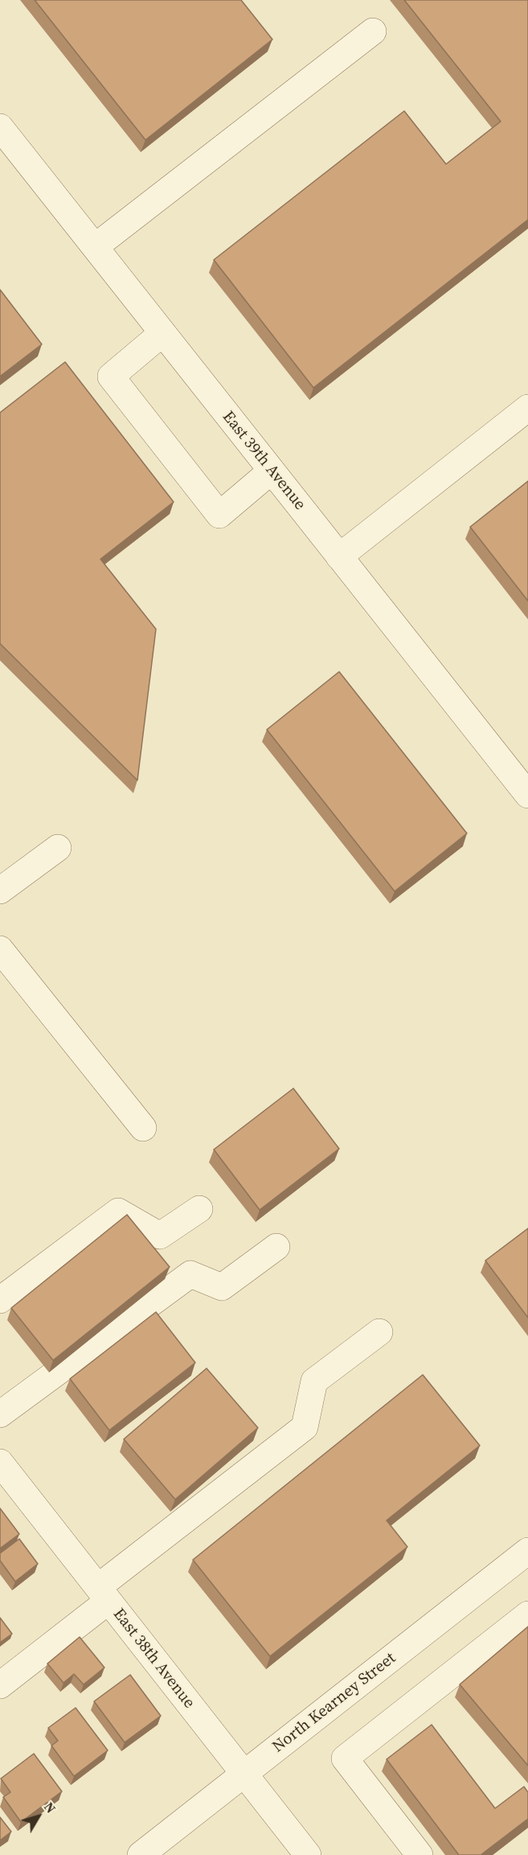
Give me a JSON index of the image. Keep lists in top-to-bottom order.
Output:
{
  "streets": {
    "street": ["East 39th Avenue", "East 38th Avenue", "North Kearney Street"]
  },
  "crossings": [
    ["East 38th Avenue", "North Kearney Street"]
  ],
  "north": "top right"
}
